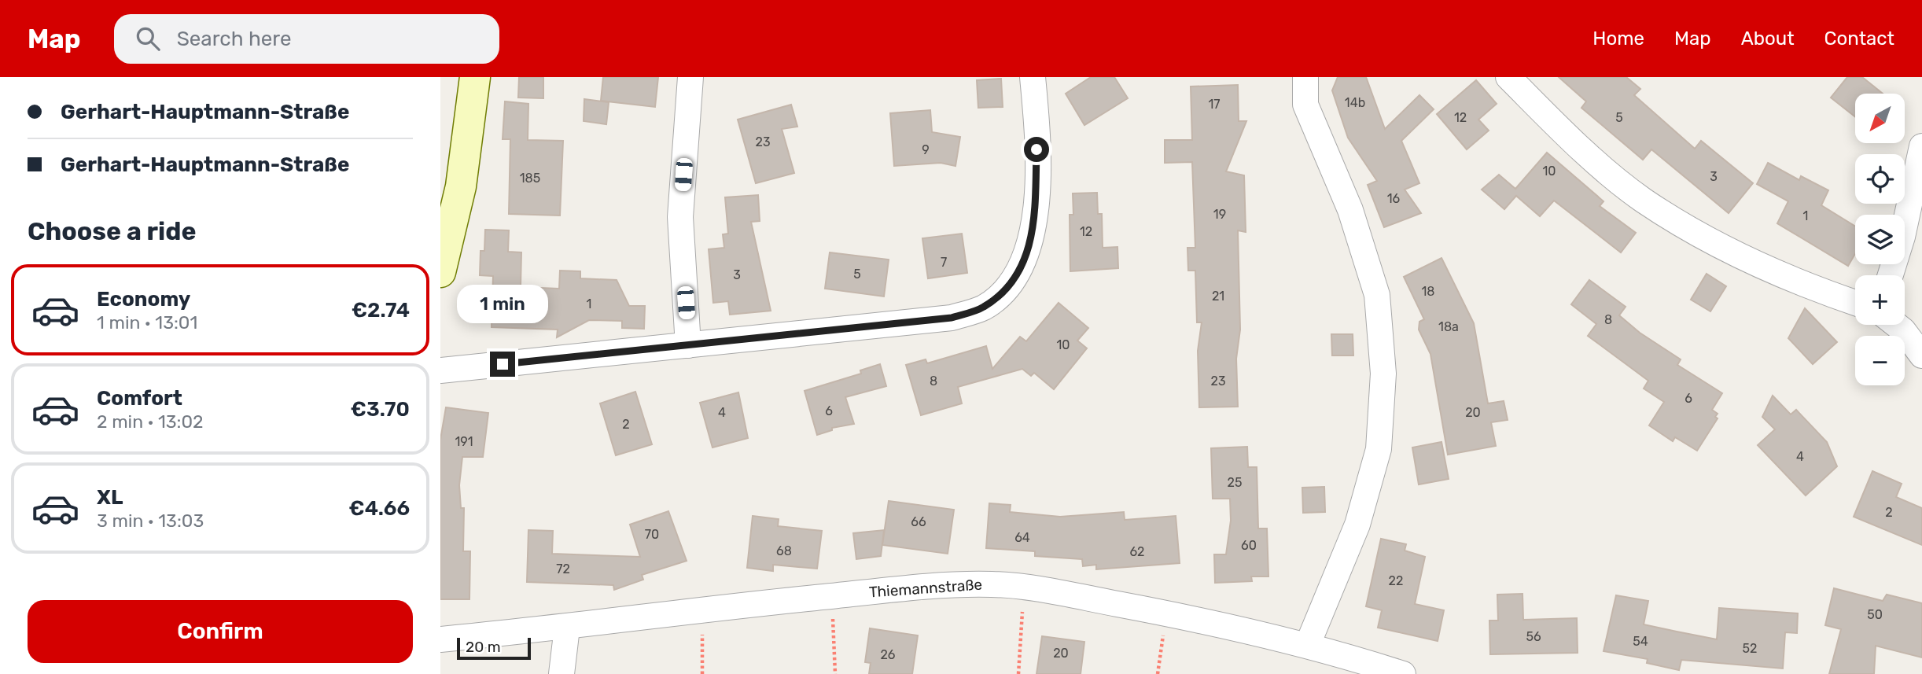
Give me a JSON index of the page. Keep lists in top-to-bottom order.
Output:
{
  "streets": {
    "street": ["Thiemannstraße"]
  },
  "house_numbers": [
    "14b",
    "17",
    "12",
    "5",
    "23",
    "9",
    "10",
    "3",
    "185",
    "16",
    "19",
    "1",
    "12",
    "7",
    "5",
    "3",
    "18",
    "21",
    "1",
    "8",
    "18a",
    "10",
    "8",
    "23",
    "6",
    "6",
    "4",
    "20",
    "2",
    "191",
    "4",
    "25",
    "2",
    "66",
    "70",
    "64",
    "60",
    "68",
    "62",
    "72",
    "22",
    "50",
    "56",
    "54",
    "52",
    "20",
    "26"
  ],
  "scale_bar": "20 m",
  "north": "bottom left",
  "page": {
    "header": "Map",
    "search": "Search here",
    "nav": [
      "Home",
      "Map",
      "About",
      "Contact"
    ],
    "banner": ["Gerhart-Hauptmann-Straße", "Gerhart-Hauptmann-Straße"],
    "map_buttons": ["+", "−"],
    "heading": "Choose a ride",
    "list": [
      {
        "name": "Economy",
        "note": "1 min · 13:01",
        "value": "€2.74"
      },
      {
        "name": "Comfort",
        "note": "2 min · 13:02",
        "value": "€3.70"
      },
      {
        "name": "XL",
        "note": "3 min · 13:03",
        "value": "€4.66"
      }
    ],
    "bubble": "1 min",
    "buttons": "Confirm",
    "scale": "20 m"
  }
}
